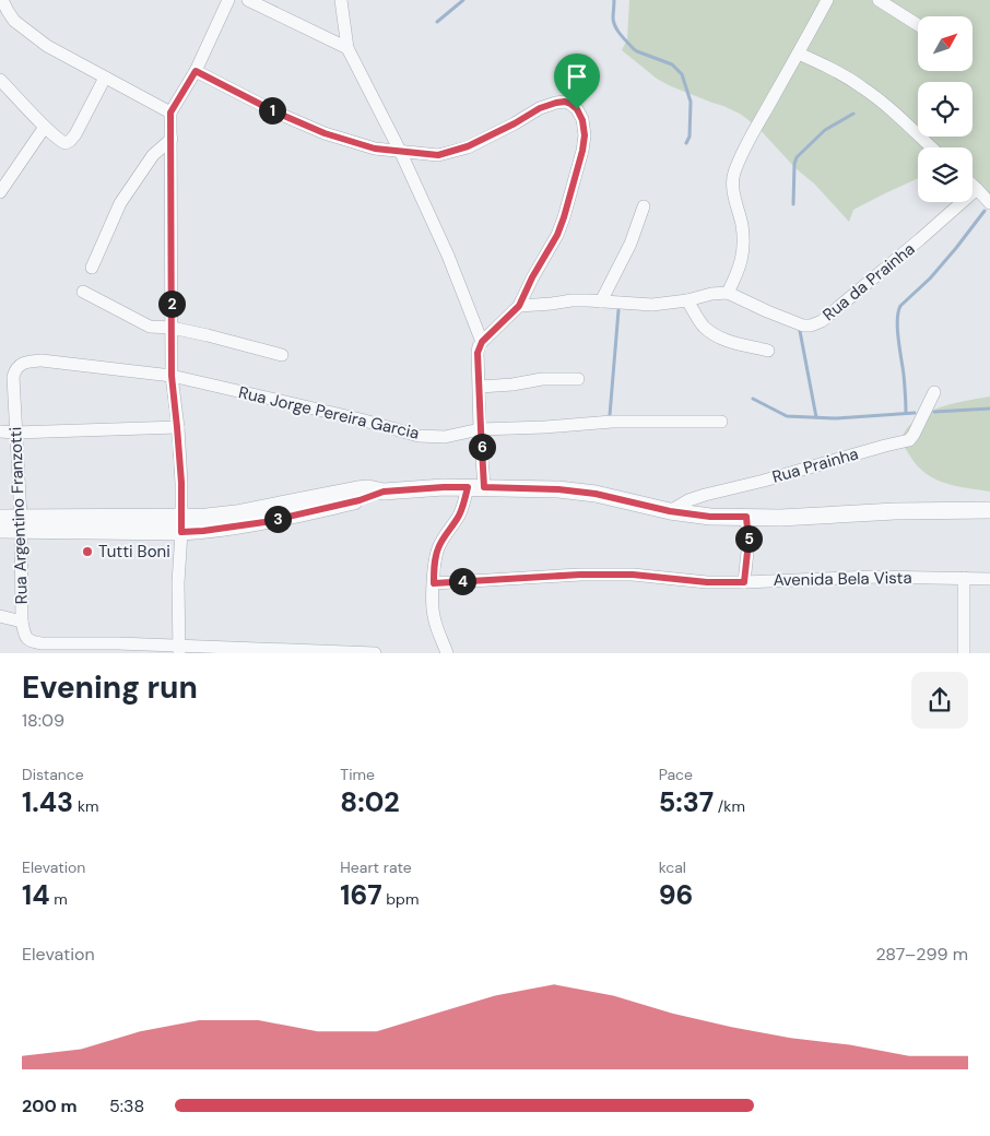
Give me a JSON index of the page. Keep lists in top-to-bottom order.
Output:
{
  "streets": {
    "street": [
      "Rua da Prainha",
      "Rua Jorge Pereira Garcia",
      "Rua Prainha",
      "Rua Argentino Franzotti",
      "Avenida Bela Vista"
    ]
  },
  "crossings": [
    ["Rua Jorge Pereira Garcia", "Rua Argentino Franzotti"]
  ],
  "places": ["Tutti Boni"],
  "north": "top right",
  "page": {
    "pins": [
      "1",
      "2",
      "6",
      "3",
      "5",
      "4"
    ],
    "heading": ["Evening run", "18:09"],
    "stats": [
      ["Distance", "1.43 km"],
      ["Time", "8:02"],
      ["Pace", "5:37 /km"],
      ["Elevation", "14 m"],
      ["Heart rate", "167 bpm"],
      ["kcal", "96"]
    ],
    "chart": ["Elevation", "287–299 m"],
    "list": [
      {
        "name": "200 m",
        "note": "5:38"
      }
    ]
  }
}
